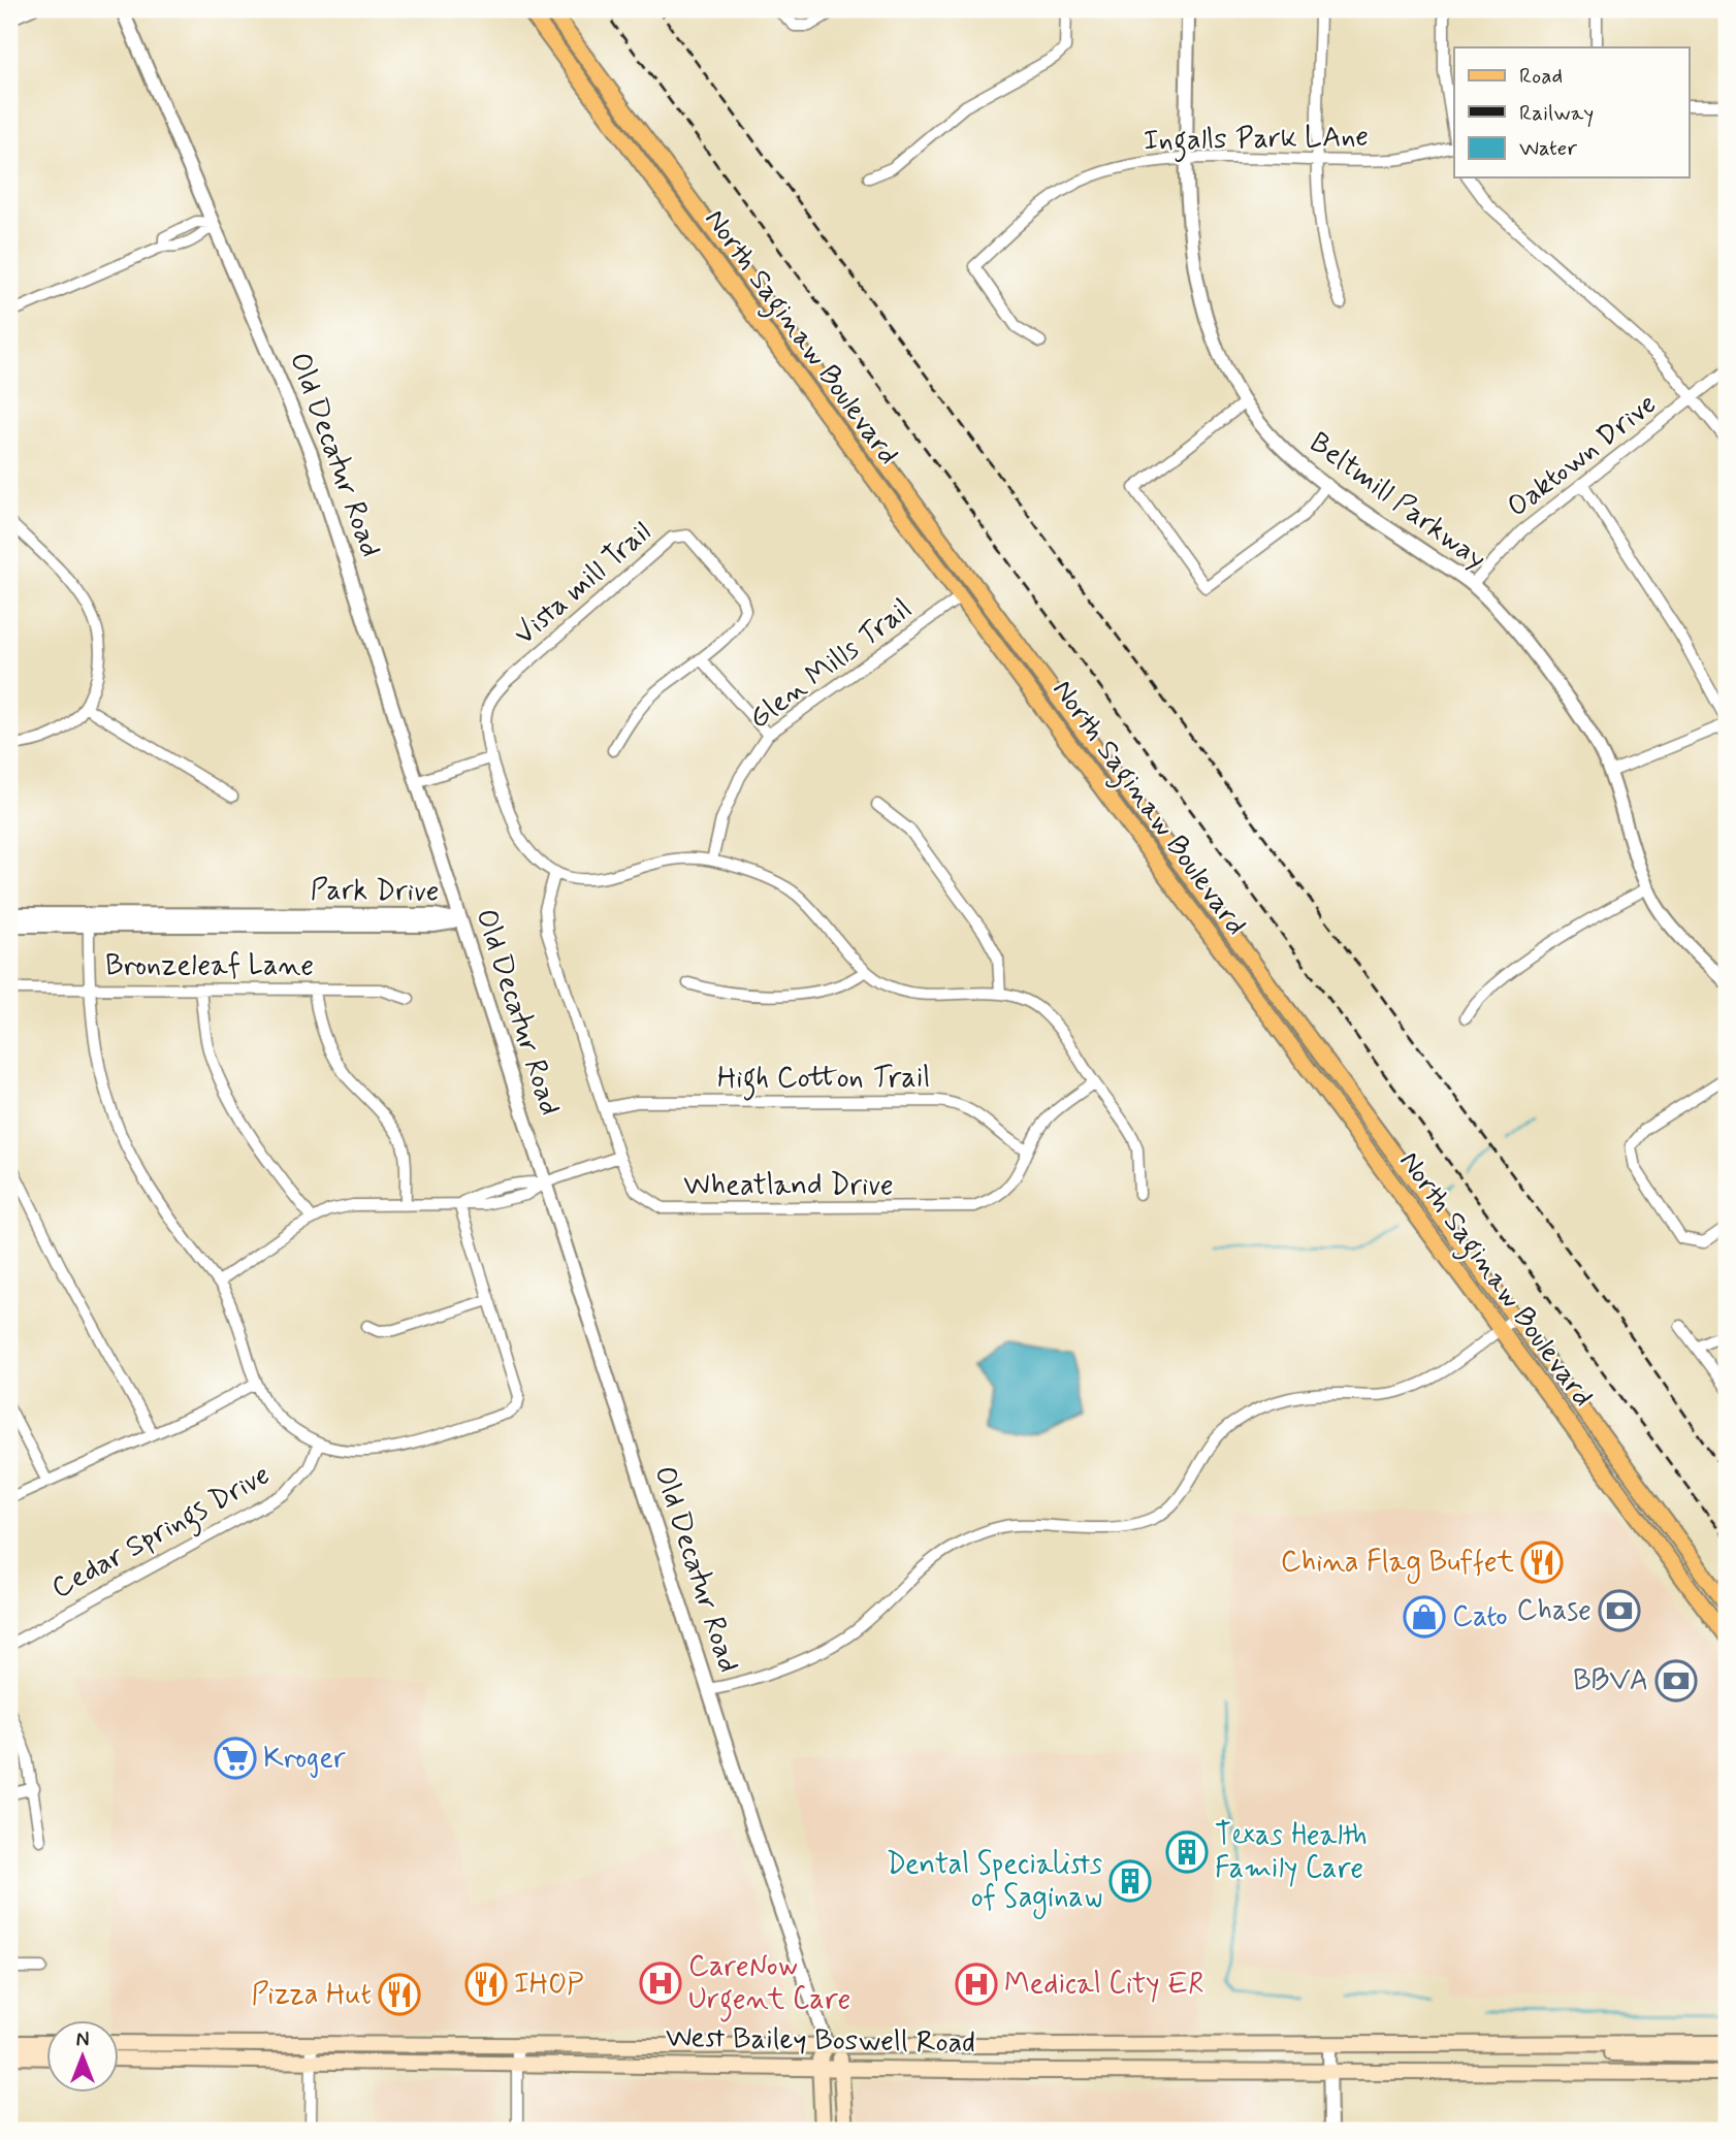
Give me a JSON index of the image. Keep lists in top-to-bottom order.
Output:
{
  "streets": {
    "main road": ["North Saginaw Boulevard", "Old Decatur Road", "West Bailey Boswell Road"],
    "street": [
      "Ingalls Park LAne",
      "Oaktown Drive",
      "Beltmill Parkway",
      "Vista mill Trail",
      "Glen Mills Trail",
      "Park Drive",
      "Bronzeleaf Lane",
      "High Cotton Trail",
      "Wheatland Drive",
      "Cedar Springs Drive"
    ]
  },
  "crossings": [
    ["Ingalls Park LAne", "Beltmill Parkway"],
    ["North Saginaw Boulevard", "Glen Mills Trail"],
    ["Old Decatur Road", "Park Drive"],
    ["Old Decatur Road", "West Bailey Boswell Road"],
    ["Oaktown Drive", "Beltmill Parkway"],
    ["High Cotton Trail", "Wheatland Drive"]
  ],
  "places": {
    "restaurant": ["China Flag Buffet", "IHOP", "Pizza Hut"],
    "bank": ["Chase", "BBVA"],
    "shop": ["Cato"],
    "supermarket": ["Kroger"],
    "building": ["Texas Health Family Care", "Dental Specialists of Saginaw"],
    "hospital": ["CareNow Urgent Care", "Medical City ER"]
  },
  "legend": ["Road", "Railway", "Water"],
  "north": "top"
}
